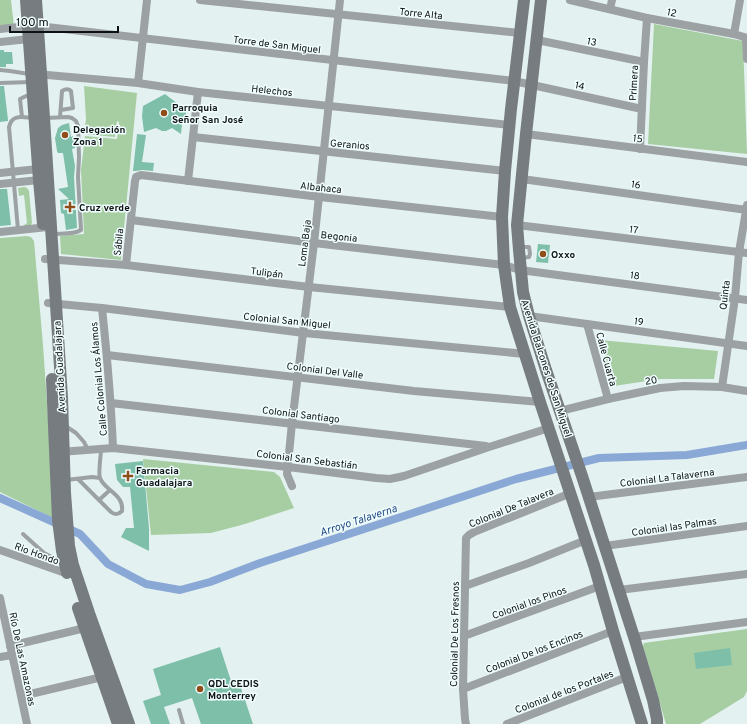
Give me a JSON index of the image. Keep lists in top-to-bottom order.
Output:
{
  "streets": {
    "street": [
      "12",
      "Torre Alta",
      "13",
      "Torre de San Miguel",
      "Primera",
      "14",
      "Helechos",
      "15",
      "Geranios",
      "16",
      "Albahaca",
      "17",
      "Begonia",
      "Sábila",
      "Loma Baja",
      "Tulipán",
      "18",
      "Quinta",
      "Colonial San Miguel",
      "19",
      "Calle Cuarta",
      "Avenida Guadalajara",
      "Avenida Balcones de San Miguel",
      "Colonial Del Valle",
      "Calle Colonial Los Álamos",
      "20",
      "Colonial Santiago",
      "Colonial San Sebastián",
      "Colonial La Talaverna",
      "Colonial De Talavera",
      "Colonial las Palmas",
      "Rio Hondo",
      "Colonial los Pinos",
      "Colonial De Los Fresnos",
      "Colonial De los Encinos",
      "Río De Las Amazonas",
      "Colonial de los Portales"
    ]
  },
  "crossings": [
    ["12", "Primera"],
    ["Torre Alta", "Loma Baja"],
    ["Torre Alta", "Avenida Balcones de San Miguel"],
    ["13", "Primera"],
    ["13", "Avenida Balcones de San Miguel"],
    ["Torre de San Miguel", "14"],
    ["Torre de San Miguel", "Loma Baja"],
    ["Torre de San Miguel", "Avenida Guadalajara"],
    ["Torre de San Miguel", "Avenida Balcones de San Miguel"],
    ["Primera", "14"],
    ["Primera", "15"],
    ["14", "Avenida Balcones de San Miguel"],
    ["Helechos", "Loma Baja"],
    ["Helechos", "Avenida Guadalajara"],
    ["Helechos", "Avenida Balcones de San Miguel"],
    ["15", "Avenida Balcones de San Miguel"],
    ["Geranios", "Loma Baja"],
    ["Geranios", "Avenida Balcones de San Miguel"],
    ["16", "Quinta"],
    ["16", "Avenida Balcones de San Miguel"],
    ["Albahaca", "Sábila"],
    ["Albahaca", "Loma Baja"],
    ["Albahaca", "Avenida Balcones de San Miguel"],
    ["17", "Quinta"],
    ["17", "Avenida Balcones de San Miguel"],
    ["Begonia", "Sábila"],
    ["Begonia", "Loma Baja"],
    ["Begonia", "18"],
    ["Begonia", "Avenida Balcones de San Miguel"],
    ["Sábila", "Tulipán"],
    ["Loma Baja", "Tulipán"],
    ["Loma Baja", "Colonial San Miguel"],
    ["Loma Baja", "Colonial Del Valle"],
    ["Loma Baja", "Colonial Santiago"],
    ["Loma Baja", "Colonial San Sebastián"],
    ["Tulipán", "Avenida Guadalajara"],
    ["Tulipán", "Avenida Balcones de San Miguel"],
    ["18", "Quinta"],
    ["18", "Avenida Balcones de San Miguel"],
    ["Quinta", "19"],
    ["Quinta", "20"],
    ["Colonial San Miguel", "Avenida Guadalajara"],
    ["Colonial San Miguel", "Avenida Balcones de San Miguel"],
    ["Colonial San Miguel", "Calle Colonial Los Álamos"],
    ["19", "Calle Cuarta"],
    ["19", "Avenida Balcones de San Miguel"],
    ["Calle Cuarta", "20"],
    ["Avenida Guadalajara", "Colonial San Sebastián"],
    ["Avenida Guadalajara", "Rio Hondo"],
    ["Avenida Balcones de San Miguel", "Colonial Del Valle"],
    ["Avenida Balcones de San Miguel", "20"],
    ["Avenida Balcones de San Miguel", "Colonial San Sebastián"],
    ["Avenida Balcones de San Miguel", "Colonial La Talaverna"],
    ["Avenida Balcones de San Miguel", "Colonial De Talavera"],
    ["Avenida Balcones de San Miguel", "Colonial las Palmas"],
    ["Avenida Balcones de San Miguel", "Colonial los Pinos"],
    ["Avenida Balcones de San Miguel", "Colonial De los Encinos"],
    ["Avenida Balcones de San Miguel", "Colonial de los Portales"],
    ["Colonial Del Valle", "Calle Colonial Los Álamos"],
    ["Calle Colonial Los Álamos", "Colonial Santiago"],
    ["Calle Colonial Los Álamos", "Colonial San Sebastián"],
    ["Colonial Santiago", "Colonial San Sebastián"],
    ["Colonial De Talavera", "Colonial De Los Fresnos"],
    ["Colonial los Pinos", "Colonial De Los Fresnos"],
    ["Colonial De Los Fresnos", "Colonial De los Encinos"]
  ],
  "water": ["Arroyo Talaverna"],
  "places": {
    "other": [
      "Parroquia Señor San José",
      "Delegación Zona 1",
      "Oxxo",
      "QDL CEDIS Monterrey"
    ],
    "health": ["Cruz verde", "Farmacia Guadalajara"]
  },
  "scale_bar": "100 m"
}
